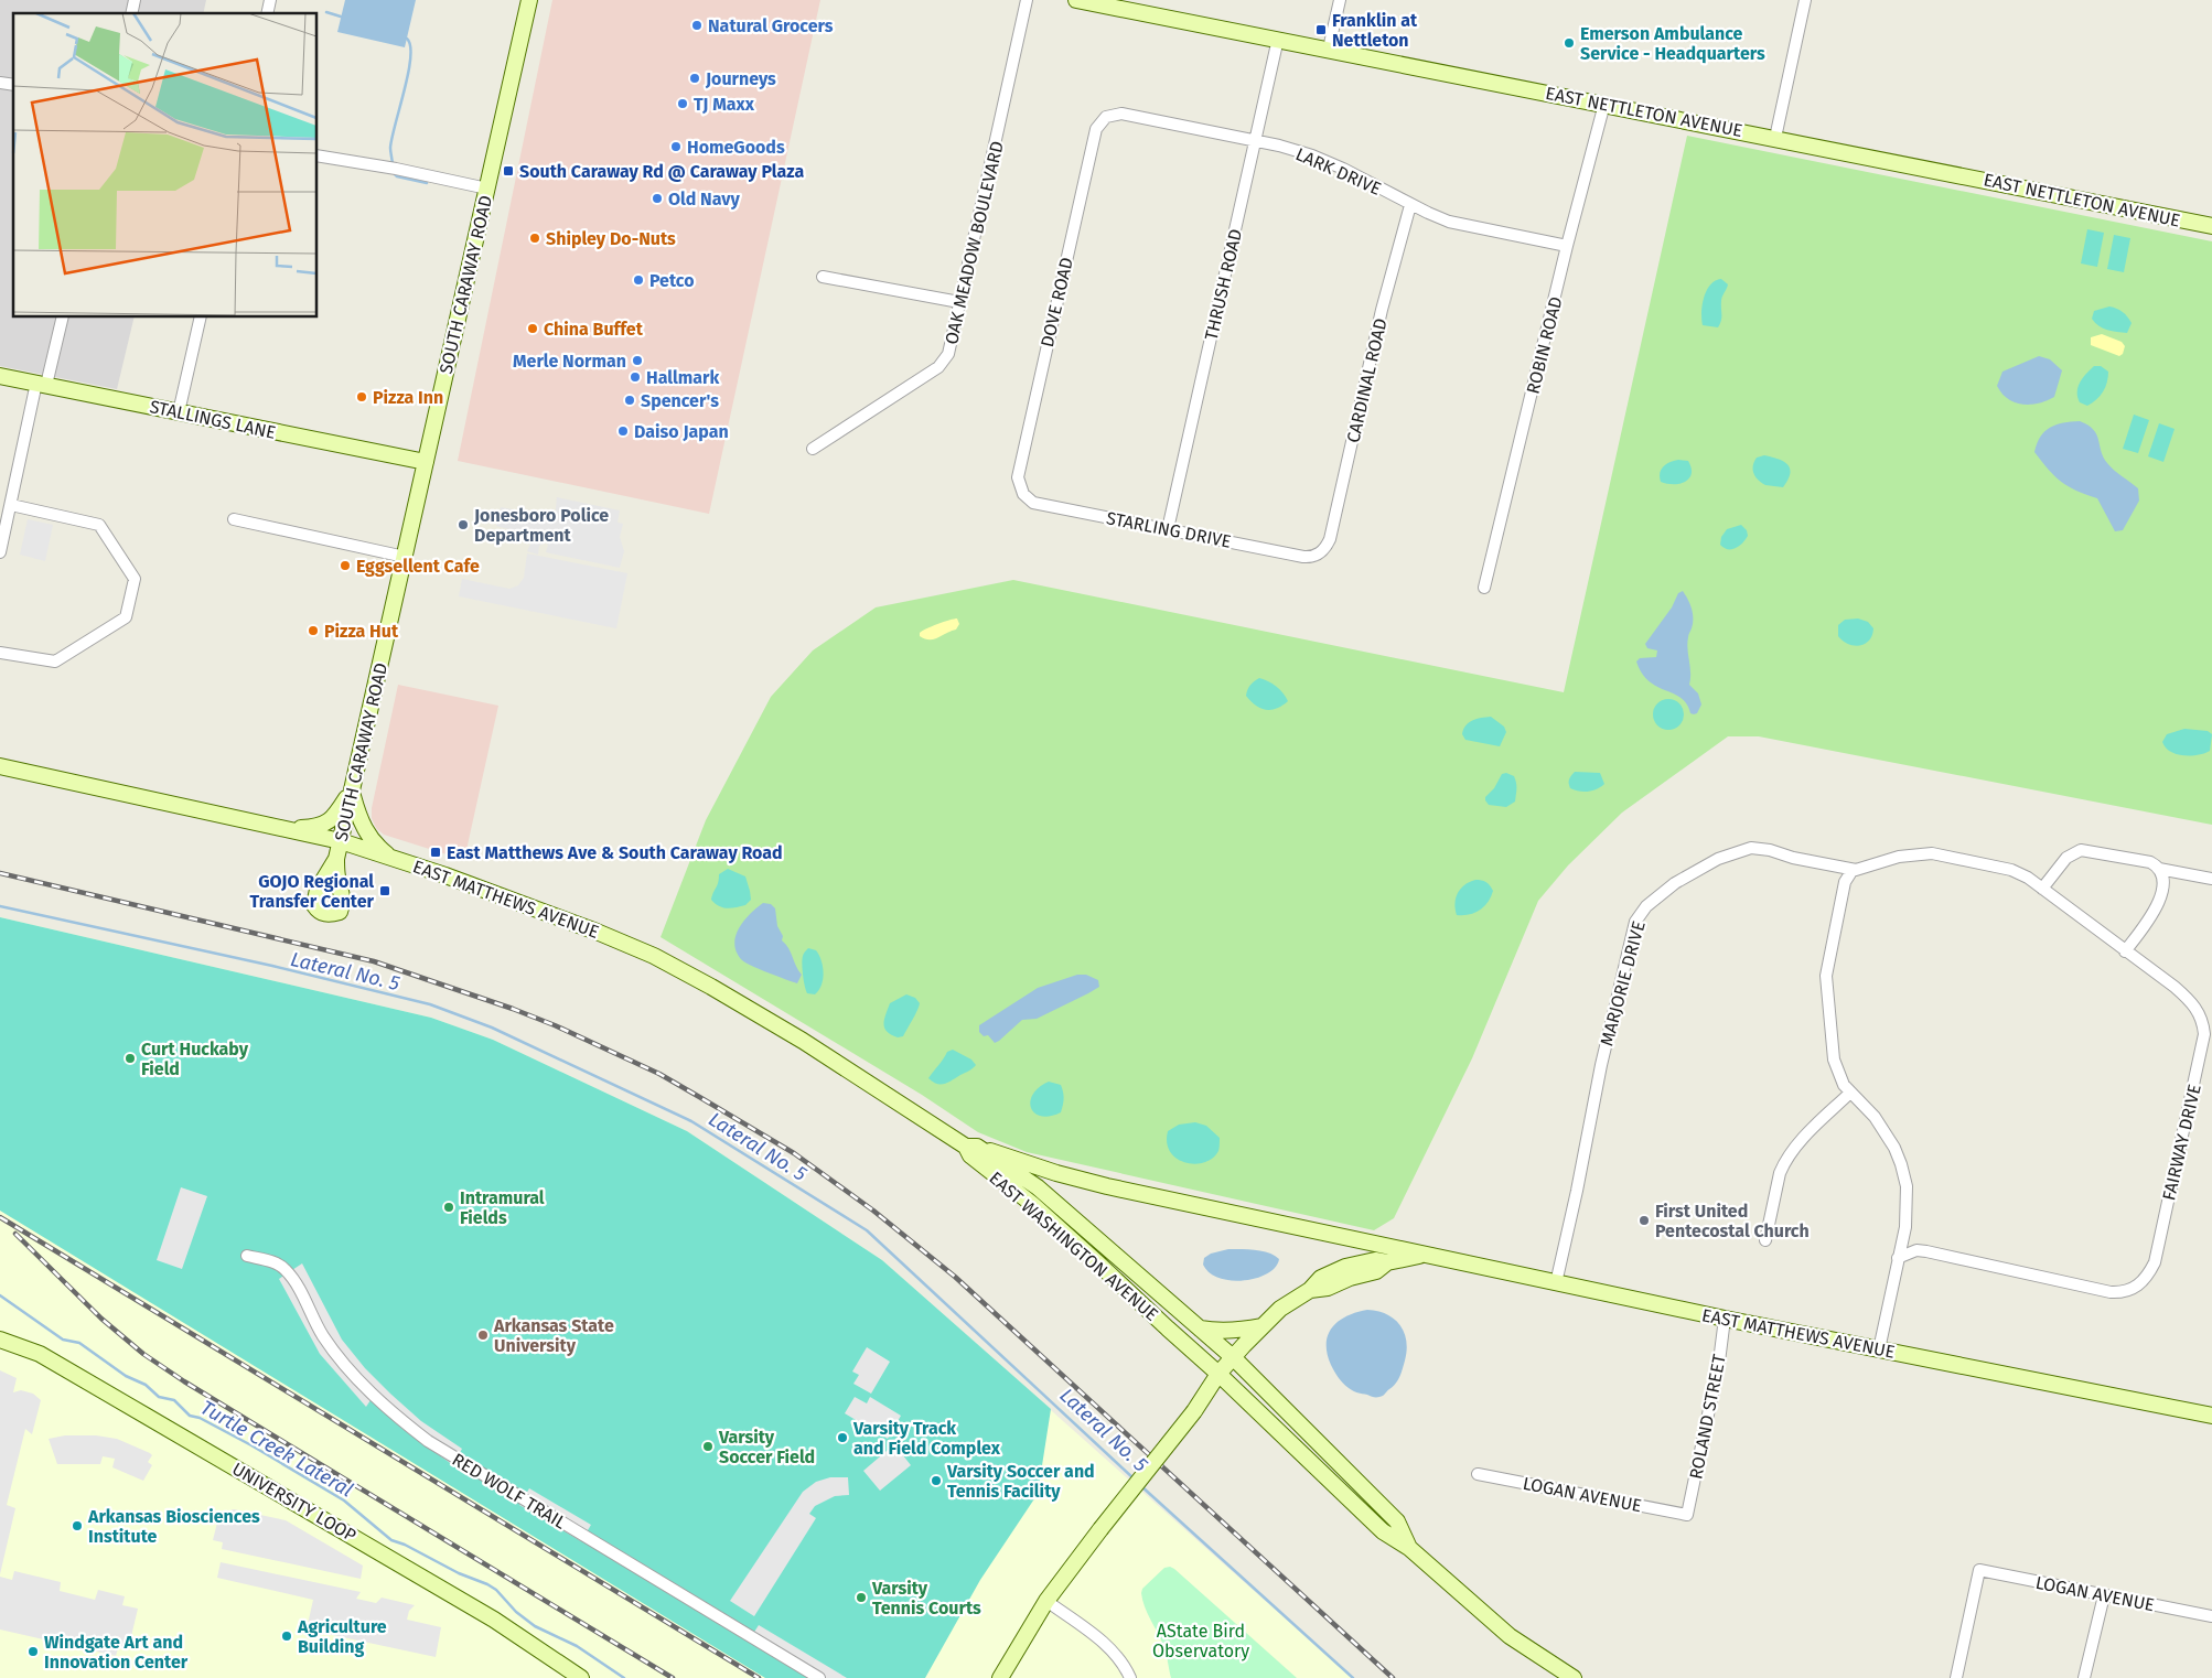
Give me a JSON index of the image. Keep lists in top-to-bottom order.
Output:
{
  "streets": {
    "street": [
      "EAST NETTLETON AVENUE",
      "LARK DRIVE",
      "OAK MEADOW BOULEVARD",
      "SOUTH CARAWAY ROAD",
      "THRUSH ROAD",
      "DOVE ROAD",
      "ROBIN ROAD",
      "CARDINAL ROAD",
      "STALLINGS LANE",
      "STARLING DRIVE",
      "EAST MATTHEWS AVENUE",
      "MARJORIE DRIVE",
      "FAIRWAY DRIVE",
      "EAST WASHINGTON AVENUE",
      "ROLAND STREET",
      "RED WOLF TRAIL",
      "LOGAN AVENUE",
      "UNIVERSITY LOOP"
    ]
  },
  "crossings": [
    ["EAST NETTLETON AVENUE", "THRUSH ROAD"],
    ["EAST NETTLETON AVENUE", "ROBIN ROAD"],
    ["LARK DRIVE", "THRUSH ROAD"],
    ["LARK DRIVE", "DOVE ROAD"],
    ["LARK DRIVE", "ROBIN ROAD"],
    ["LARK DRIVE", "CARDINAL ROAD"],
    ["SOUTH CARAWAY ROAD", "STALLINGS LANE"],
    ["SOUTH CARAWAY ROAD", "EAST MATTHEWS AVENUE"],
    ["THRUSH ROAD", "STARLING DRIVE"],
    ["DOVE ROAD", "STARLING DRIVE"],
    ["CARDINAL ROAD", "STARLING DRIVE"],
    ["EAST MATTHEWS AVENUE", "MARJORIE DRIVE"],
    ["EAST MATTHEWS AVENUE", "EAST WASHINGTON AVENUE"],
    ["EAST MATTHEWS AVENUE", "ROLAND STREET"],
    ["MARJORIE DRIVE", "FAIRWAY DRIVE"],
    ["ROLAND STREET", "LOGAN AVENUE"]
  ],
  "water": ["Lateral No. 5", "Turtle Creek Lateral"],
  "parks": ["AState Bird Observatory"],
  "places": {
    "other": [
      "Natural Grocers",
      "Emerson Ambulance Service - Headquarters",
      "Journeys",
      "TJ Maxx",
      "HomeGoods",
      "Old Navy",
      "Shipley Do-Nuts",
      "Petco",
      "China Buffet",
      "Merle Norman",
      "Hallmark",
      "Pizza Inn",
      "Spencer's",
      "Daiso Japan",
      "Jonesboro Police Department",
      "Eggsellent Cafe",
      "Pizza Hut",
      "Curt Huckaby Field",
      "Intramural Fields",
      "First United Pentecostal Church",
      "Arkansas State University",
      "Varsity Track and Field Complex",
      "Varsity Soccer Field",
      "Varsity Soccer and Tennis Facility",
      "Arkansas Biosciences Institute",
      "Varsity Tennis Courts",
      "Agriculture Building",
      "Windgate Art and Innovation Center"
    ],
    "transit": [
      "Franklin at Nettleton",
      "South Caraway Rd @ Caraway Plaza",
      "East Matthews Ave & South Caraway Road",
      "GOJO Regional Transfer Center"
    ]
  }
}
